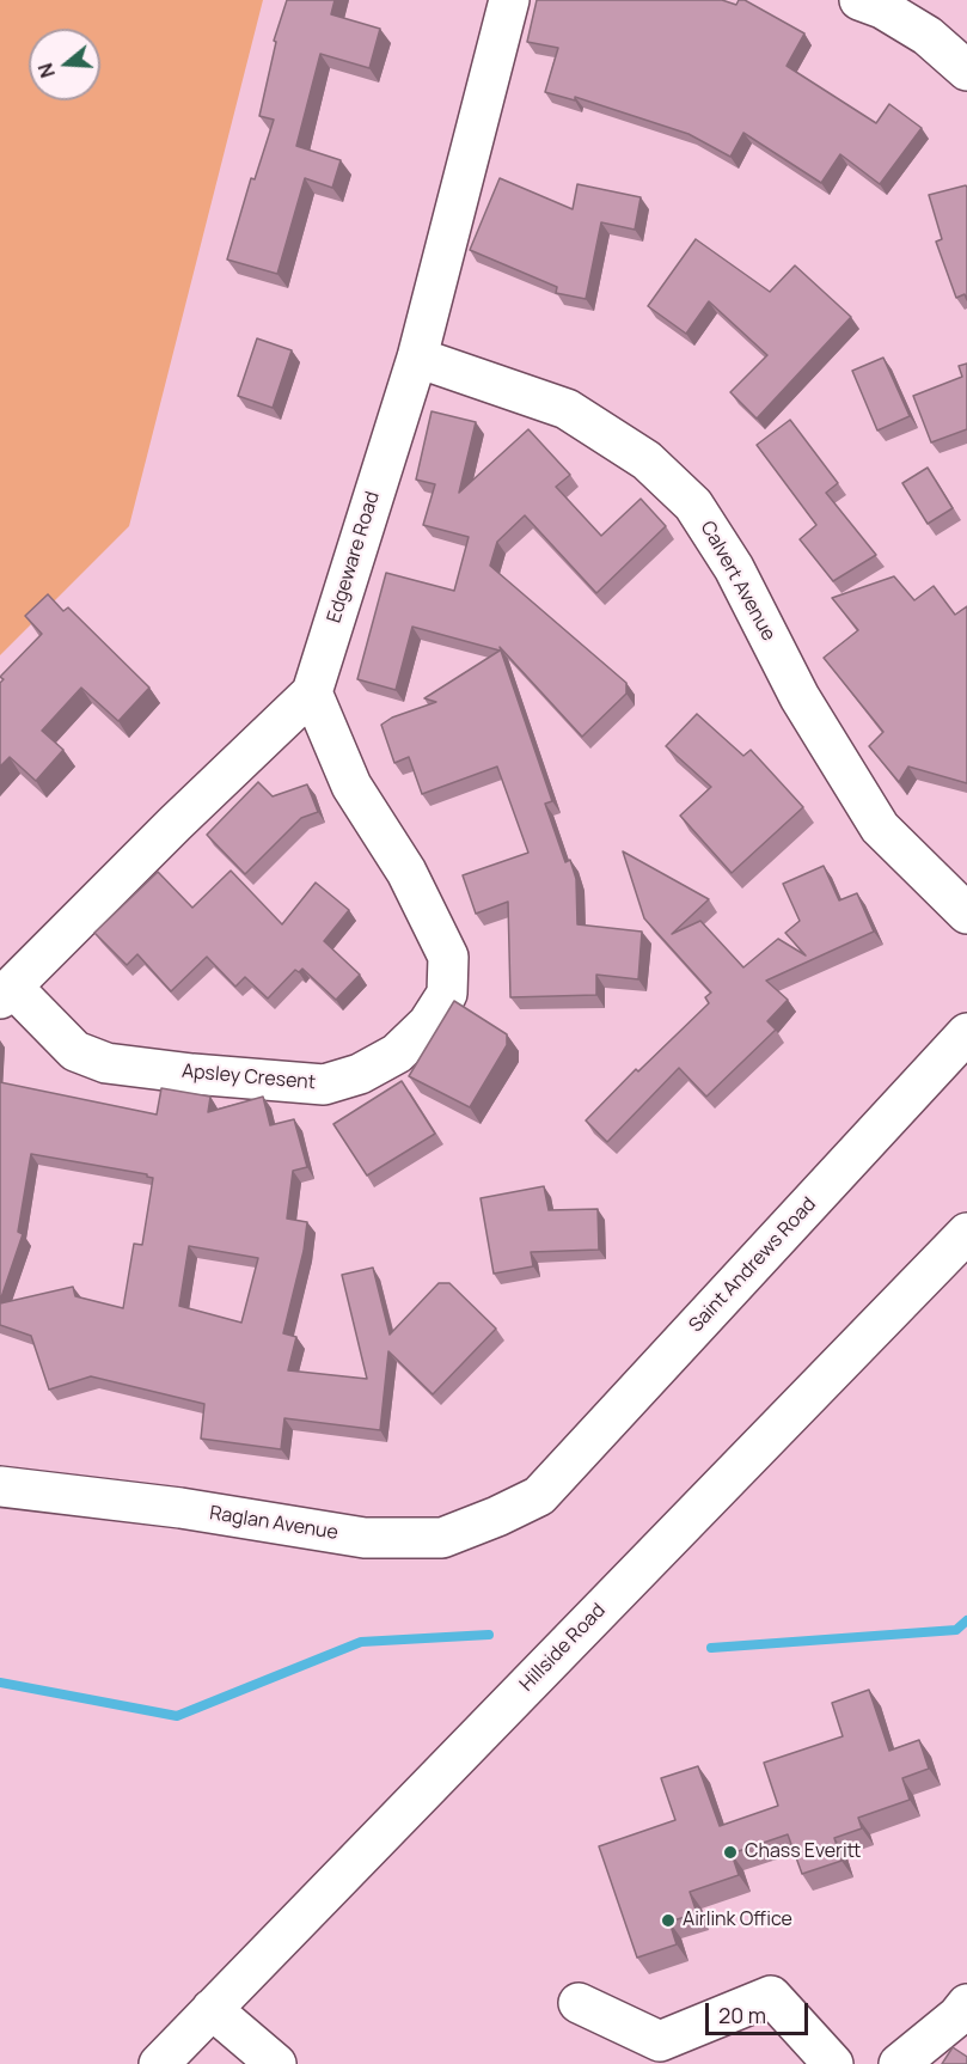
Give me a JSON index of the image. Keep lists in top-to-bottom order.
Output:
{
  "streets": {
    "street": [
      "Edgeware Road",
      "Calvert Avenue",
      "Apsley Cresent",
      "Saint Andrews Road",
      "Raglan Avenue",
      "Hillside Road"
    ]
  },
  "crossings": [
    ["Edgeware Road", "Calvert Avenue"],
    ["Edgeware Road", "Apsley Cresent"],
    ["Saint Andrews Road", "Raglan Avenue"]
  ],
  "places": ["Chass Everitt", "Airlink Office"],
  "scale_bar": "20 m",
  "north": "left"
}
